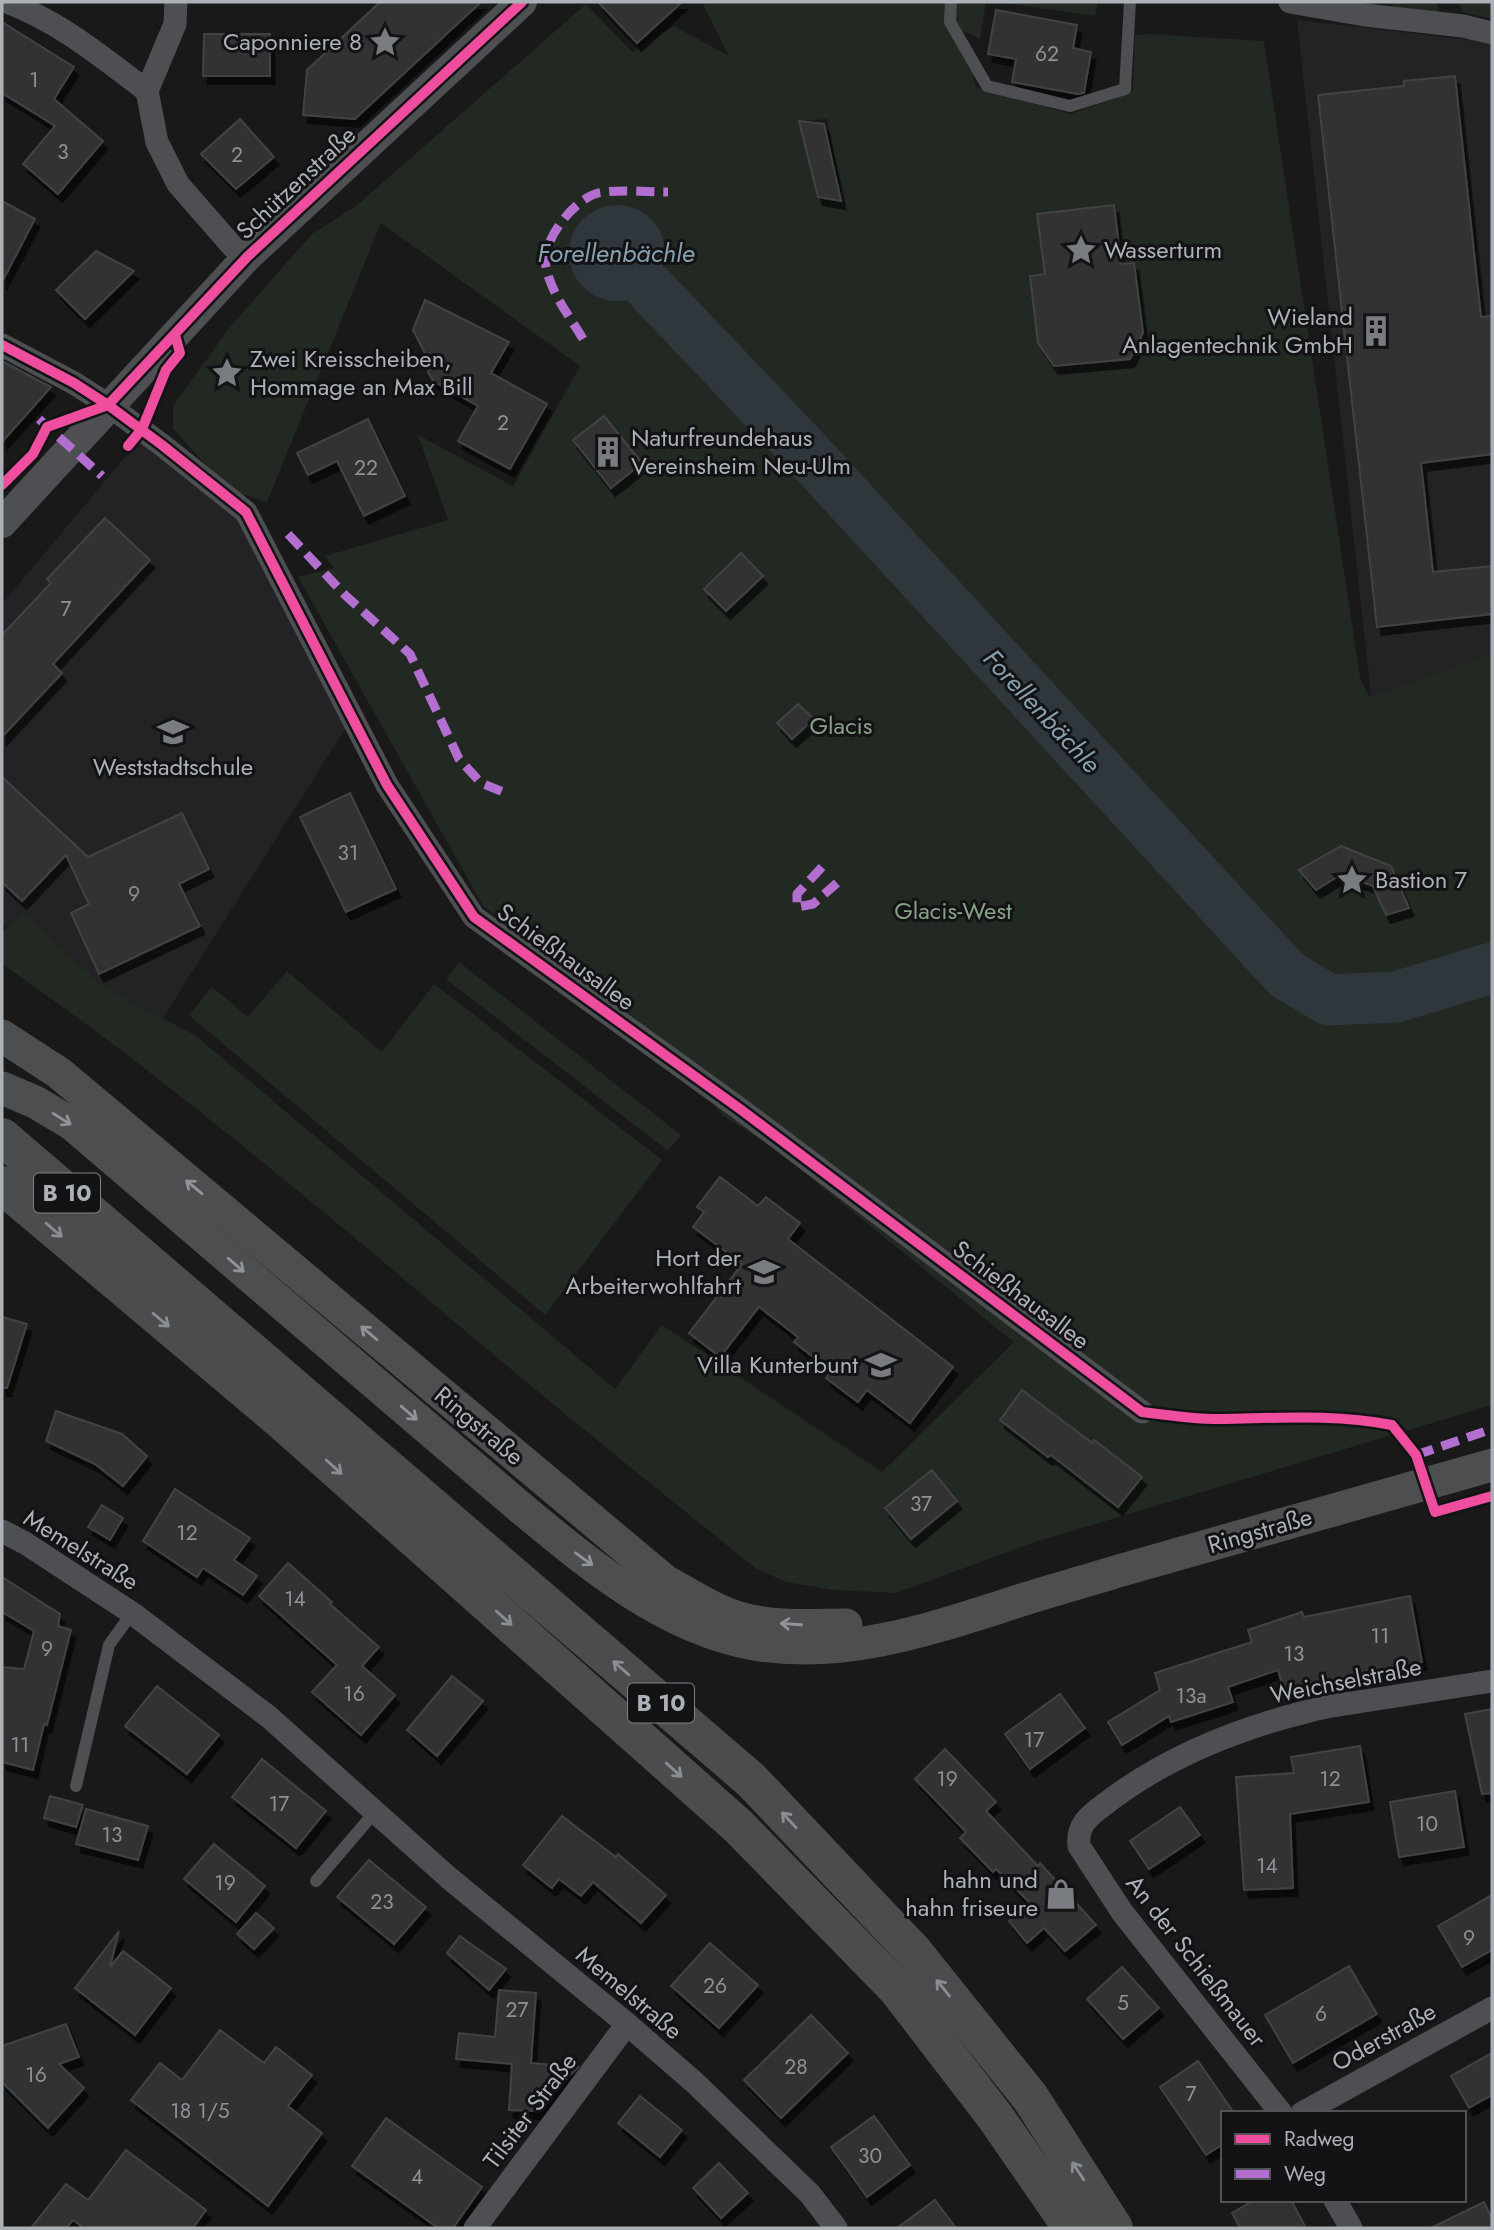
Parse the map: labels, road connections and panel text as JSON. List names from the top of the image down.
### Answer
{
  "streets": {
    "highway": ["B 10"],
    "main road": ["Ringstraße"],
    "street": [
      "Schützenstraße",
      "Schießhausallee",
      "Memelstraße",
      "Weichselstraße",
      "An der Schießmauer",
      "Oderstraße",
      "Tilsiter Straße"
    ]
  },
  "crossings": [
    ["Schützenstraße", "Schießhausallee"],
    ["Memelstraße", "Tilsiter Straße"],
    ["Weichselstraße", "An der Schießmauer"]
  ],
  "water": ["Forellenbächle"],
  "parks": ["Glacis", "Glacis-West"],
  "places": {
    "place": [
      "Caponniere 8",
      "Wasserturm",
      "Zwei Kreisscheiben, Hommage an Max Bill",
      "Bastion 7"
    ],
    "building": ["Wieland Anlagentechnik GmbH", "Naturfreundehaus Vereinsheim Neu-Ulm"],
    "school or university": ["Weststadtschule", "Hort der Arbeiterwohlfahrt", "Villa Kunterbunt"],
    "shop": ["hahn und hahn friseure"]
  },
  "house_numbers": [
    "62",
    "1",
    "3",
    "2",
    "2",
    "22",
    "7",
    "31",
    "9",
    "37",
    "12",
    "14",
    "11",
    "9",
    "13",
    "16",
    "13a",
    "17",
    "11",
    "19",
    "12",
    "17",
    "10",
    "13",
    "14",
    "19",
    "23",
    "9",
    "26",
    "5",
    "27",
    "6",
    "28",
    "16",
    "7",
    "18 1/5",
    "30",
    "4"
  ],
  "legend": ["Radweg", "Weg"]
}
